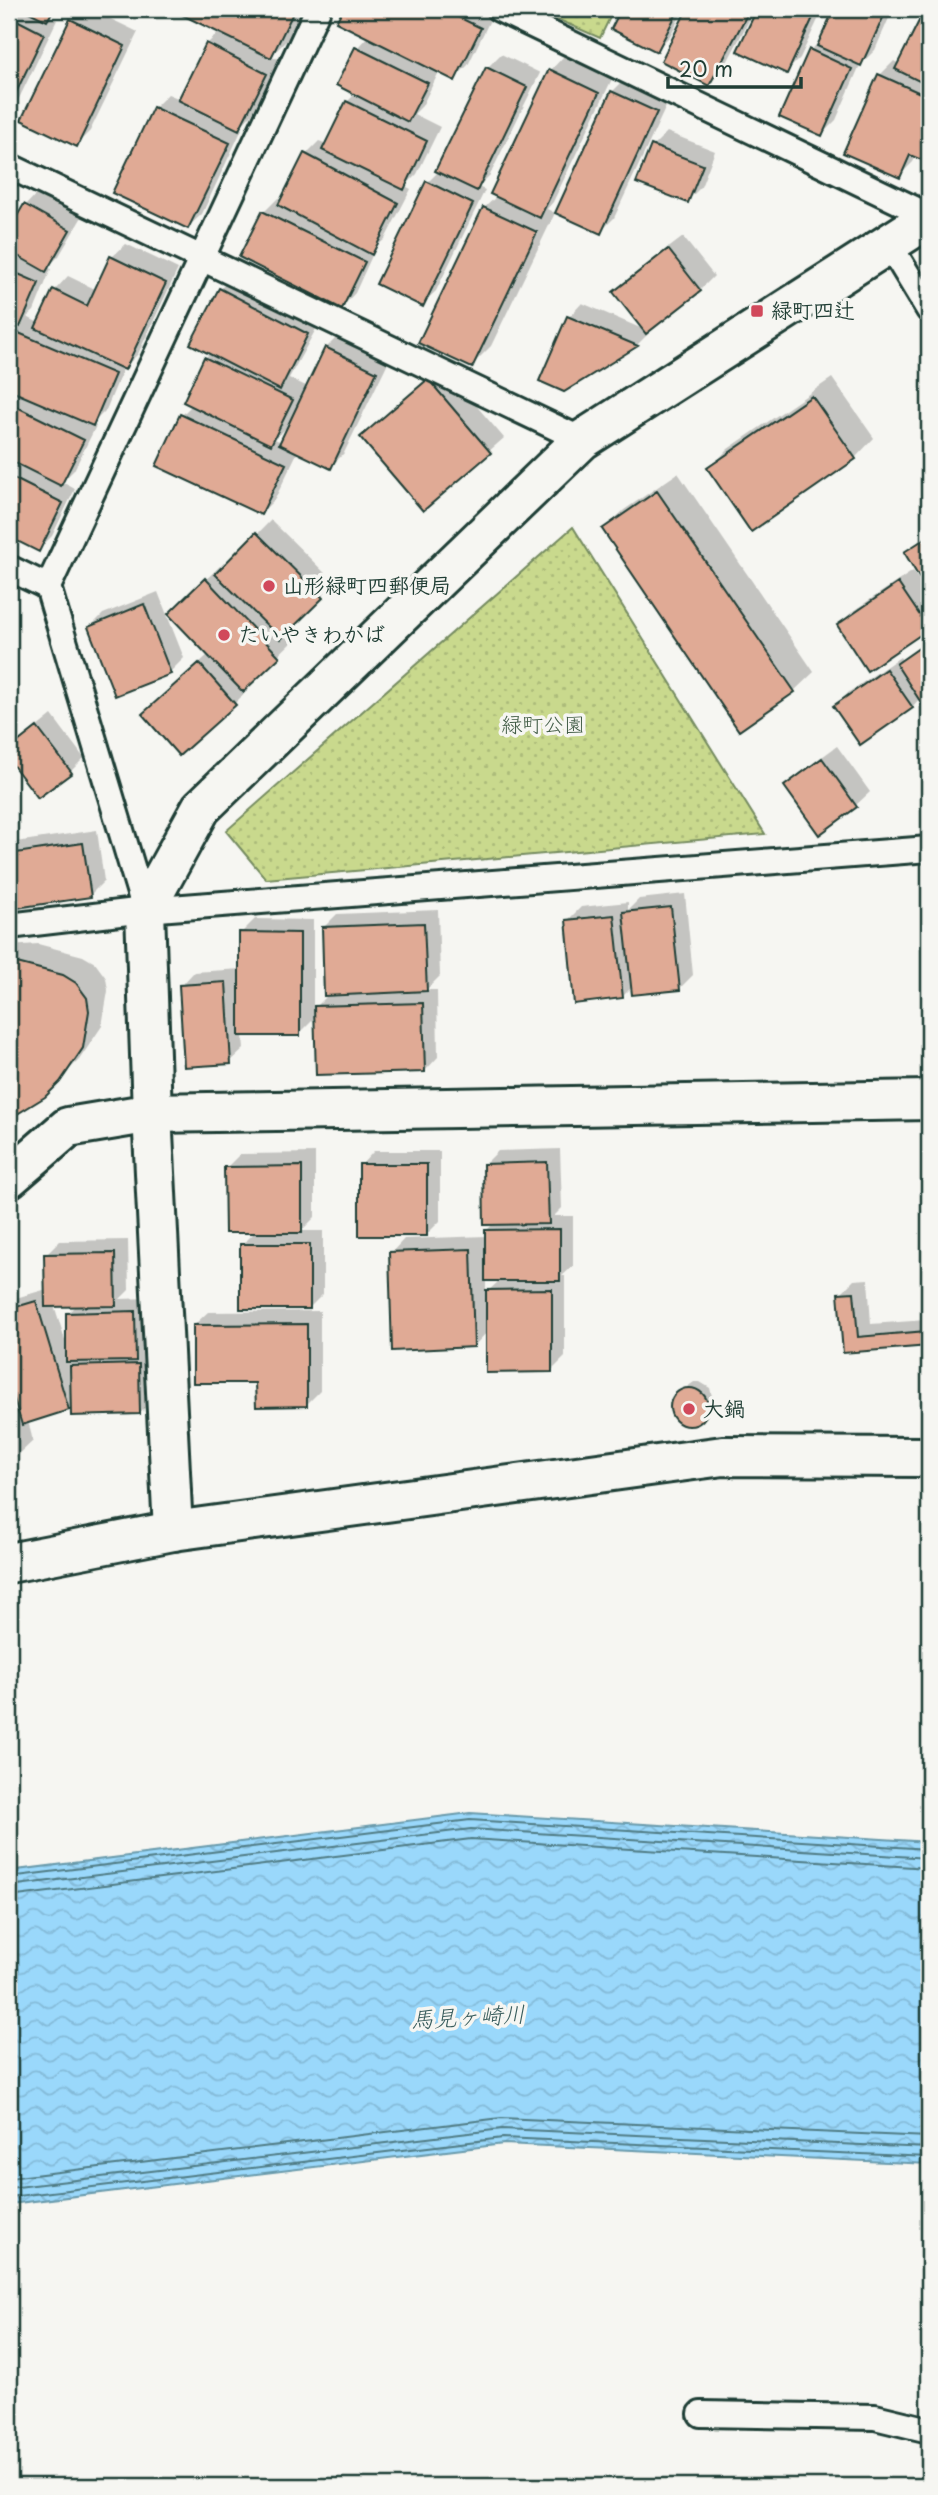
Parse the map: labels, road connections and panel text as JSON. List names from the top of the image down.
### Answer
{
  "water": ["馬見ヶ崎川"],
  "parks": ["緑町公園"],
  "places": {
    "transit": ["緑町四辻"],
    "other": ["山形緑町四郵便局", "たいやきわかば", "大鍋"]
  },
  "scale_bar": "20 m"
}
